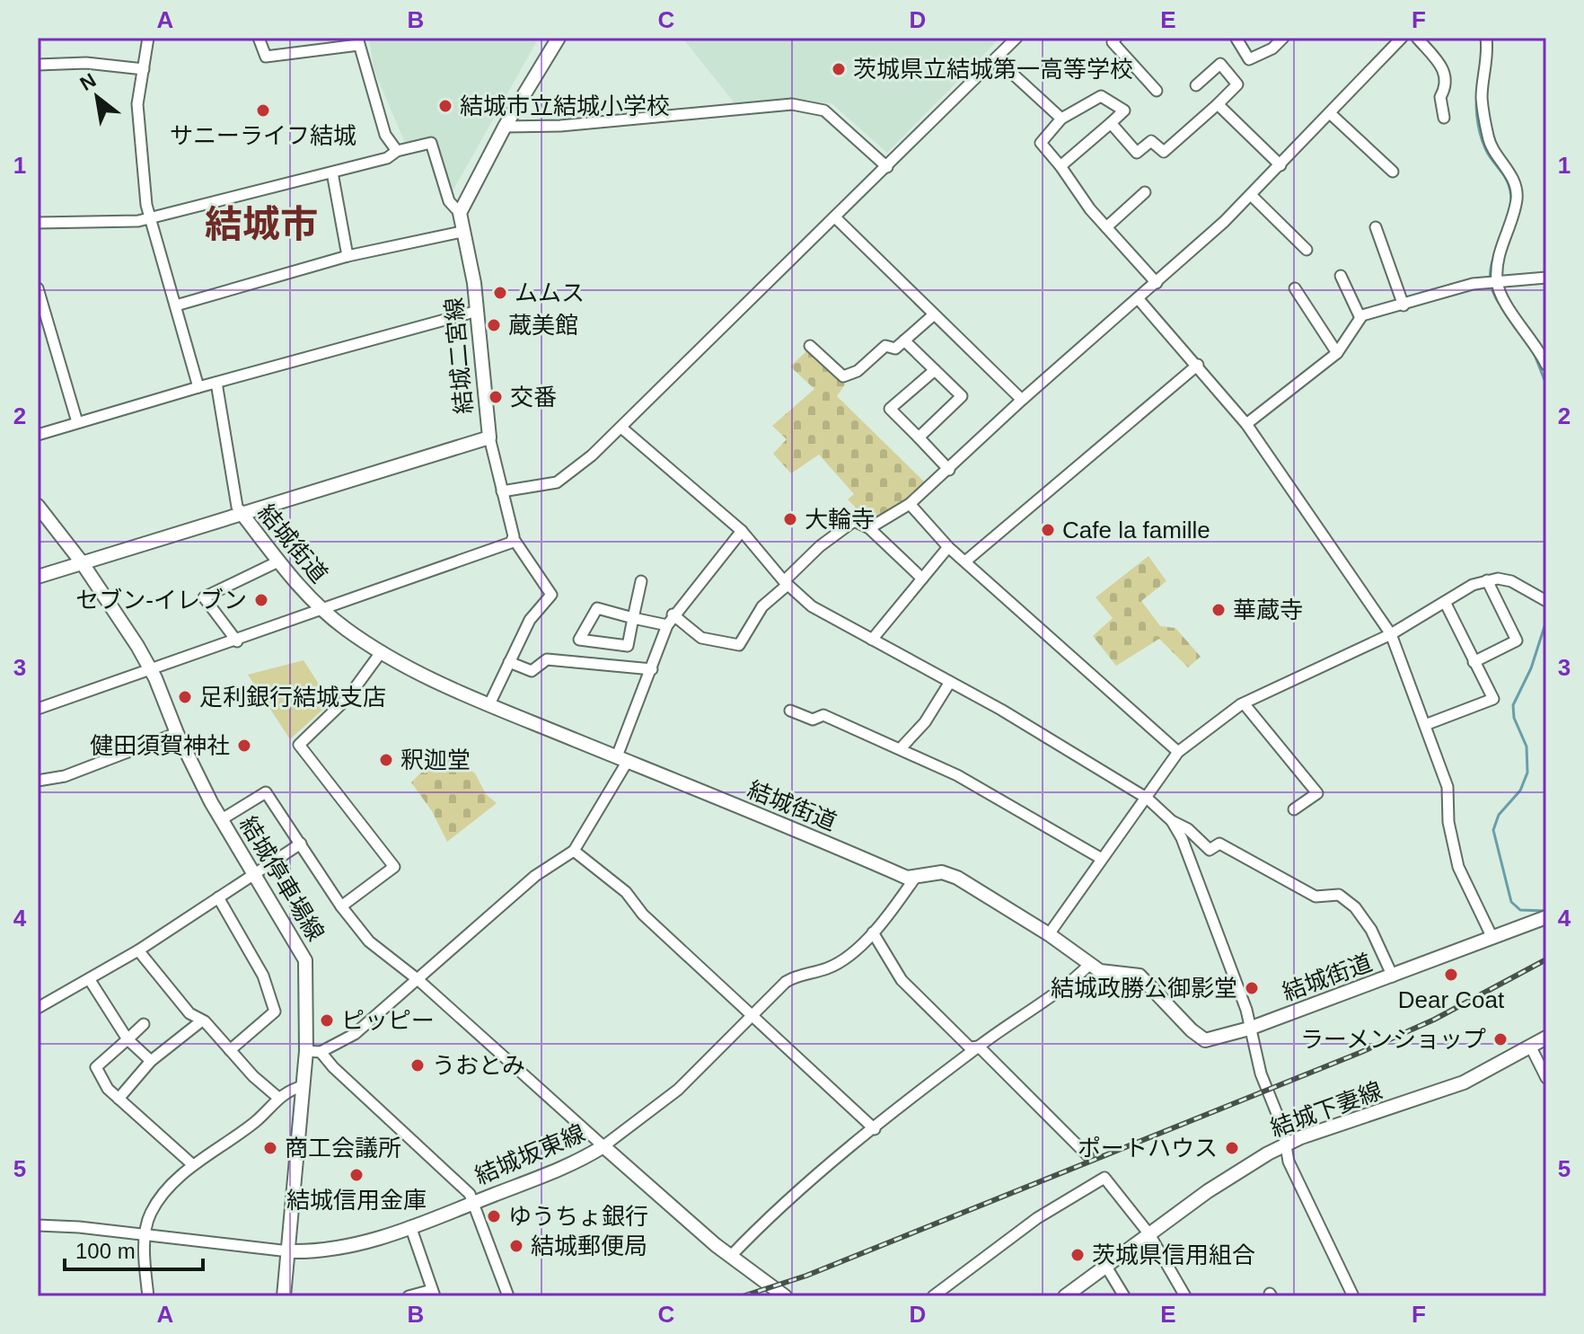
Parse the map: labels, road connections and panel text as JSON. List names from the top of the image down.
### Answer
{
  "streets": {
    "main road": [
      "結城二宮線",
      "結城街道",
      "結城停車場線",
      "結城下妻線",
      "結城坂東線"
    ]
  },
  "crossings": [
    ["結城二宮線", "結城街道"],
    ["結城街道", "結城停車場線"],
    ["結城停車場線", "結城坂東線"]
  ],
  "districts": ["結城市"],
  "places": [
    "茨城県立結城第一高等学校",
    "結城市立結城小学校",
    "サニーライフ結城",
    "ムムス",
    "蔵美館",
    "交番",
    "大輪寺",
    "Cafe la famille",
    "セブン-イレブン",
    "華蔵寺",
    "足利銀行結城支店",
    "健田須賀神社",
    "釈迦堂",
    "Dear Coat",
    "結城政勝公御影堂",
    "ピッピー",
    "ラーメンショップ",
    "うおとみ",
    "商工会議所",
    "ポートハウス",
    "結城信用金庫",
    "ゆうちょ銀行",
    "結城郵便局",
    "茨城県信用組合"
  ],
  "scale_bar": "100 m",
  "north": "top left",
  "grid": {
    "columns": [
      "A",
      "B",
      "C",
      "D",
      "E",
      "F"
    ],
    "rows": [
      "1",
      "2",
      "3",
      "4",
      "5"
    ]
  }
}
